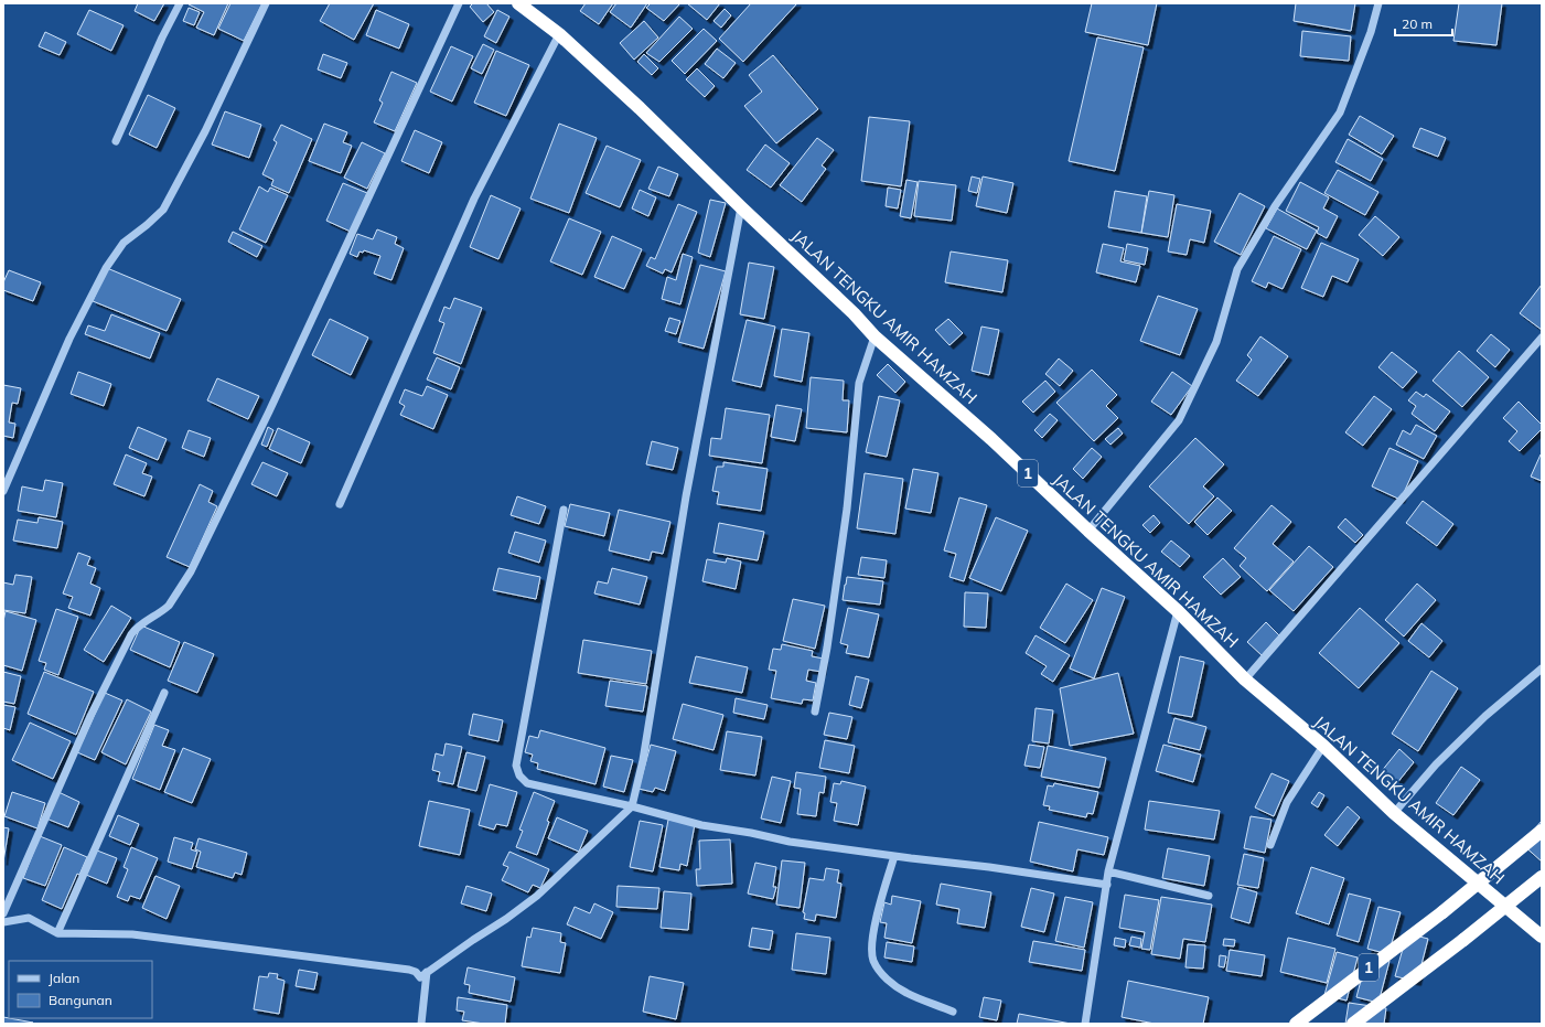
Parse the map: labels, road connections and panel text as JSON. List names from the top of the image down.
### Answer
{
  "streets": {
    "highway": ["JALAN TENGKU AMIR HAMZAH", "1"]
  },
  "legend": ["Jalan", "Bangunan"],
  "scale_bar": "20 m"
}
